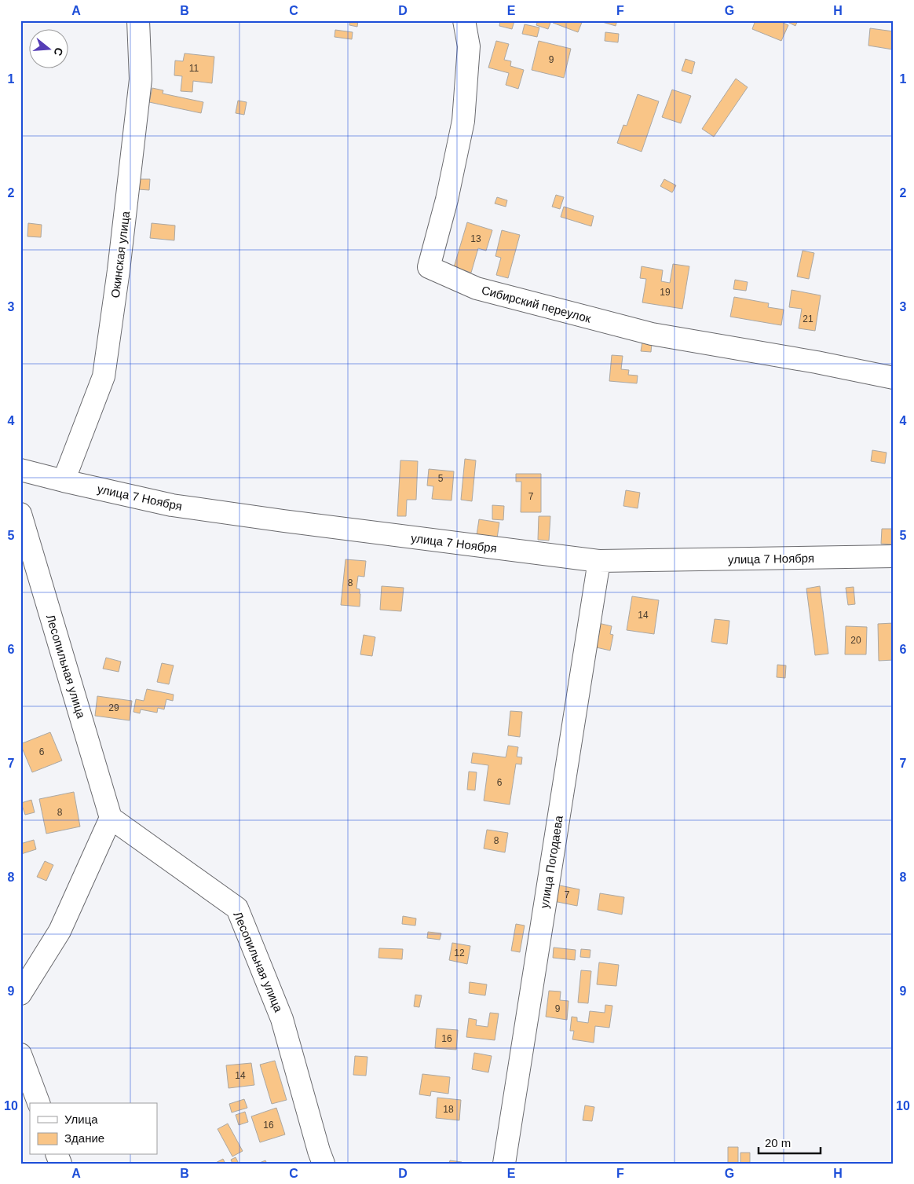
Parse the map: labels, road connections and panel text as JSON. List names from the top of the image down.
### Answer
{
  "streets": {
    "street": [
      "Окинская улица",
      "Сибирский переулок",
      "улица 7 Ноября",
      "Лесопильная улица",
      "улица Погодаева"
    ]
  },
  "crossings": [
    ["Окинская улица", "улица 7 Ноября"],
    ["улица 7 Ноября", "улица Погодаева"]
  ],
  "house_numbers": [
    "9",
    "11",
    "13",
    "19",
    "21",
    "5",
    "7",
    "8",
    "14",
    "20",
    "29",
    "6",
    "6",
    "8",
    "8",
    "7",
    "12",
    "9",
    "16",
    "14",
    "18",
    "16"
  ],
  "legend": ["Улица", "Здание"],
  "scale_bar": "20 m",
  "north": "right",
  "grid": {
    "columns": [
      "A",
      "B",
      "C",
      "D",
      "E",
      "F",
      "G",
      "H"
    ],
    "rows": [
      "1",
      "2",
      "3",
      "4",
      "5",
      "6",
      "7",
      "8",
      "9",
      "10"
    ]
  }
}
